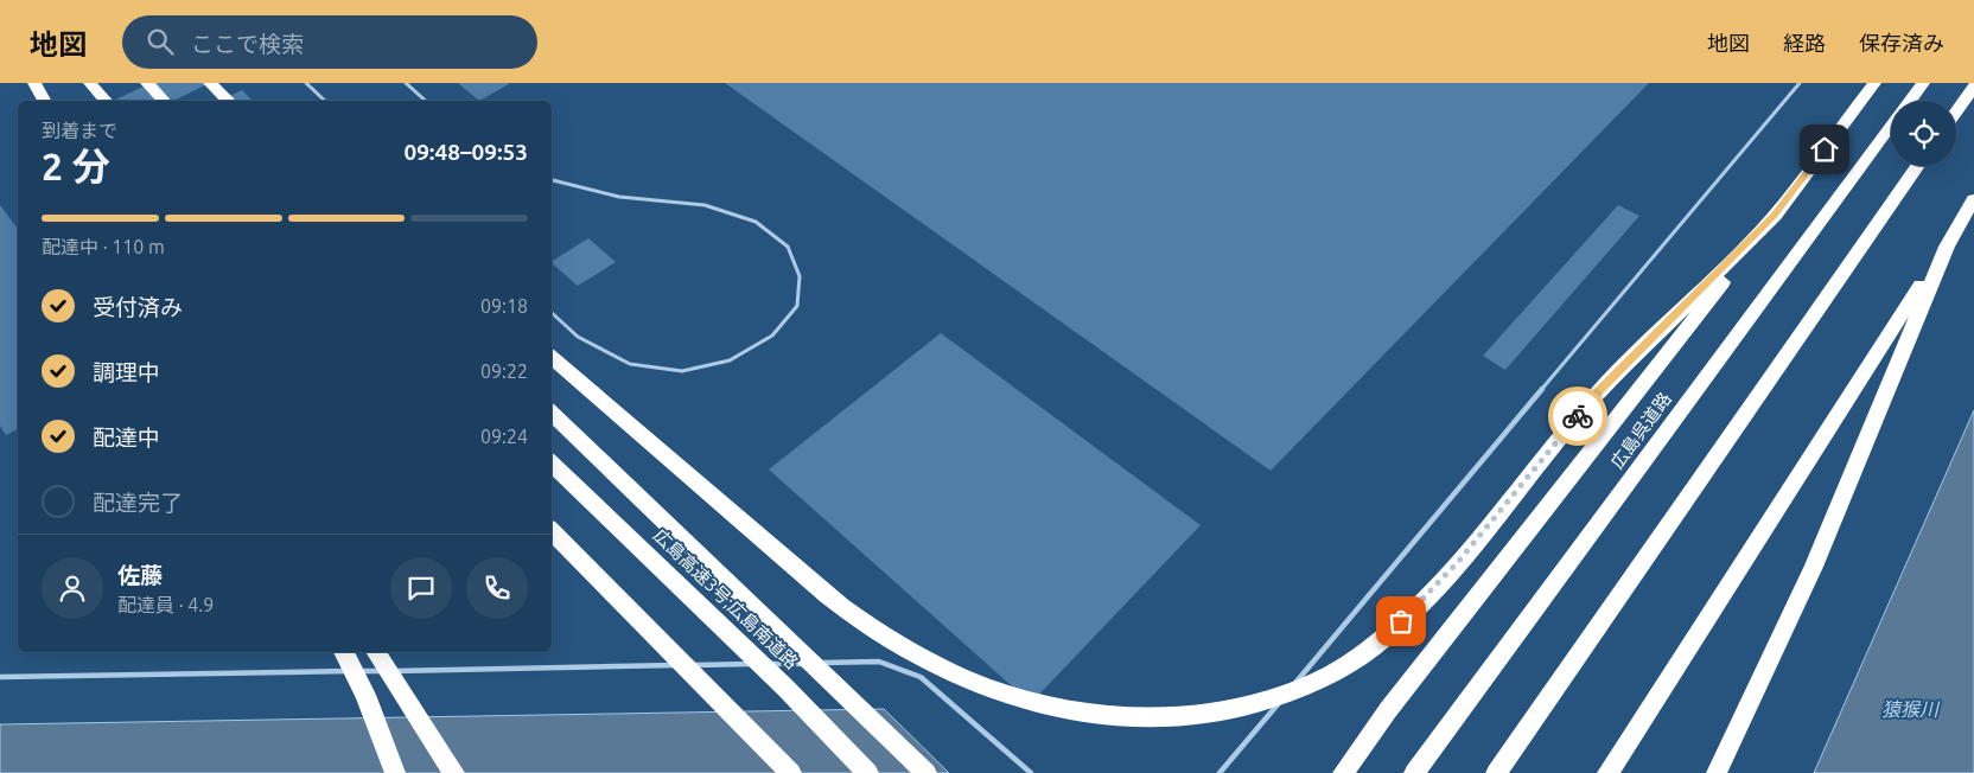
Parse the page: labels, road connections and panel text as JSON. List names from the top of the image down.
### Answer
{
  "streets": {
    "highway": ["広島呉道路", "広島高速3号;広島南道路"]
  },
  "water": ["猿猴川"],
  "page": {
    "header": "地図",
    "search": "ここで検索",
    "nav": ["地図", "経路", "保存済み"],
    "heading": ["2 分", "到着まで", "09:48–09:53"],
    "panel": ["佐藤", "配達員 · 4.9"],
    "bar": "配達中 · 110 m",
    "list": [
      ["受付済み", "09:18"],
      ["調理中", "09:22"],
      ["配達中", "09:24"],
      "配達完了"
    ]
  }
}
